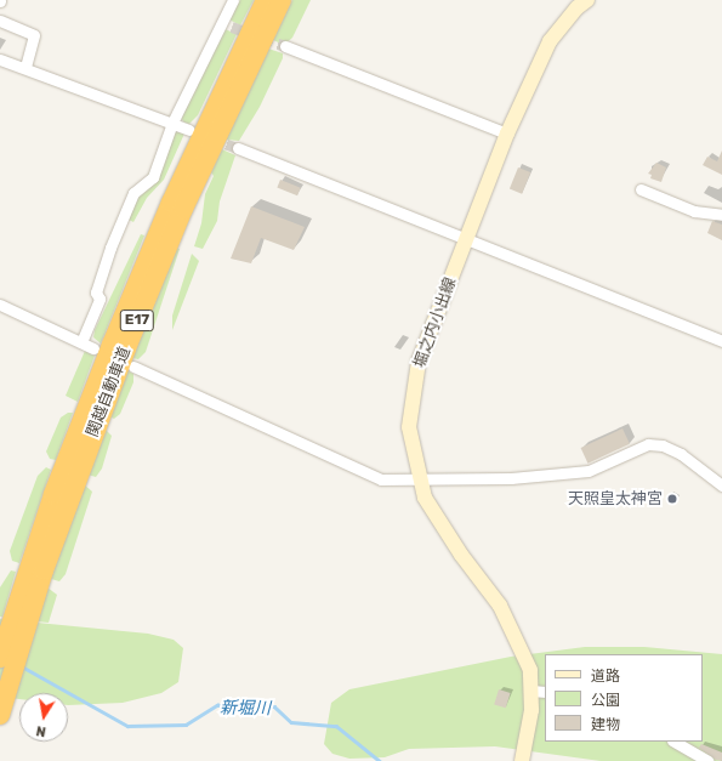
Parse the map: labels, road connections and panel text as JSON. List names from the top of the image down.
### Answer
{
  "streets": {
    "highway": ["E17", "関越自動車道"],
    "main road": ["堀之内小出線"]
  },
  "water": ["新堀川"],
  "places": ["天照皇太神宮"],
  "legend": ["道路", "公園", "建物"],
  "north": "bottom"
}
